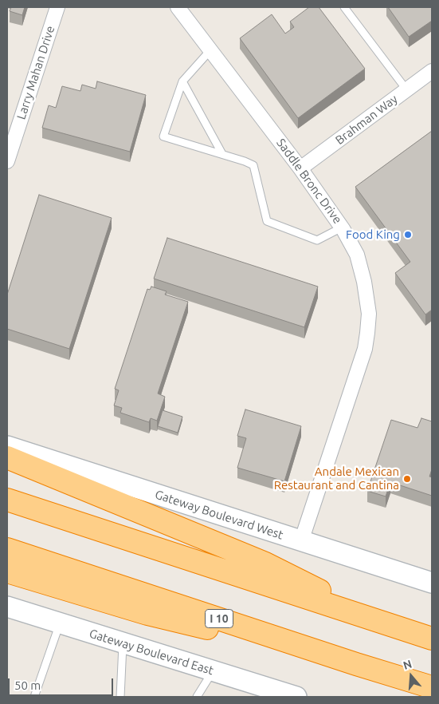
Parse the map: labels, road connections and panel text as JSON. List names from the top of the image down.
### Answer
{
  "streets": {
    "highway": ["I 10"],
    "main road": ["Gateway Boulevard West", "Gateway Boulevard East"],
    "street": ["Larry Mahan Drive", "Brahman Way", "Saddle Bronc Drive"]
  },
  "crossings": [
    ["Brahman Way", "Saddle Bronc Drive"],
    ["Saddle Bronc Drive", "Gateway Boulevard West"]
  ],
  "places": ["Food King", "Andale Mexican Restaurant and Cantina"],
  "scale_bar": "50 m",
  "north": "top"
}
